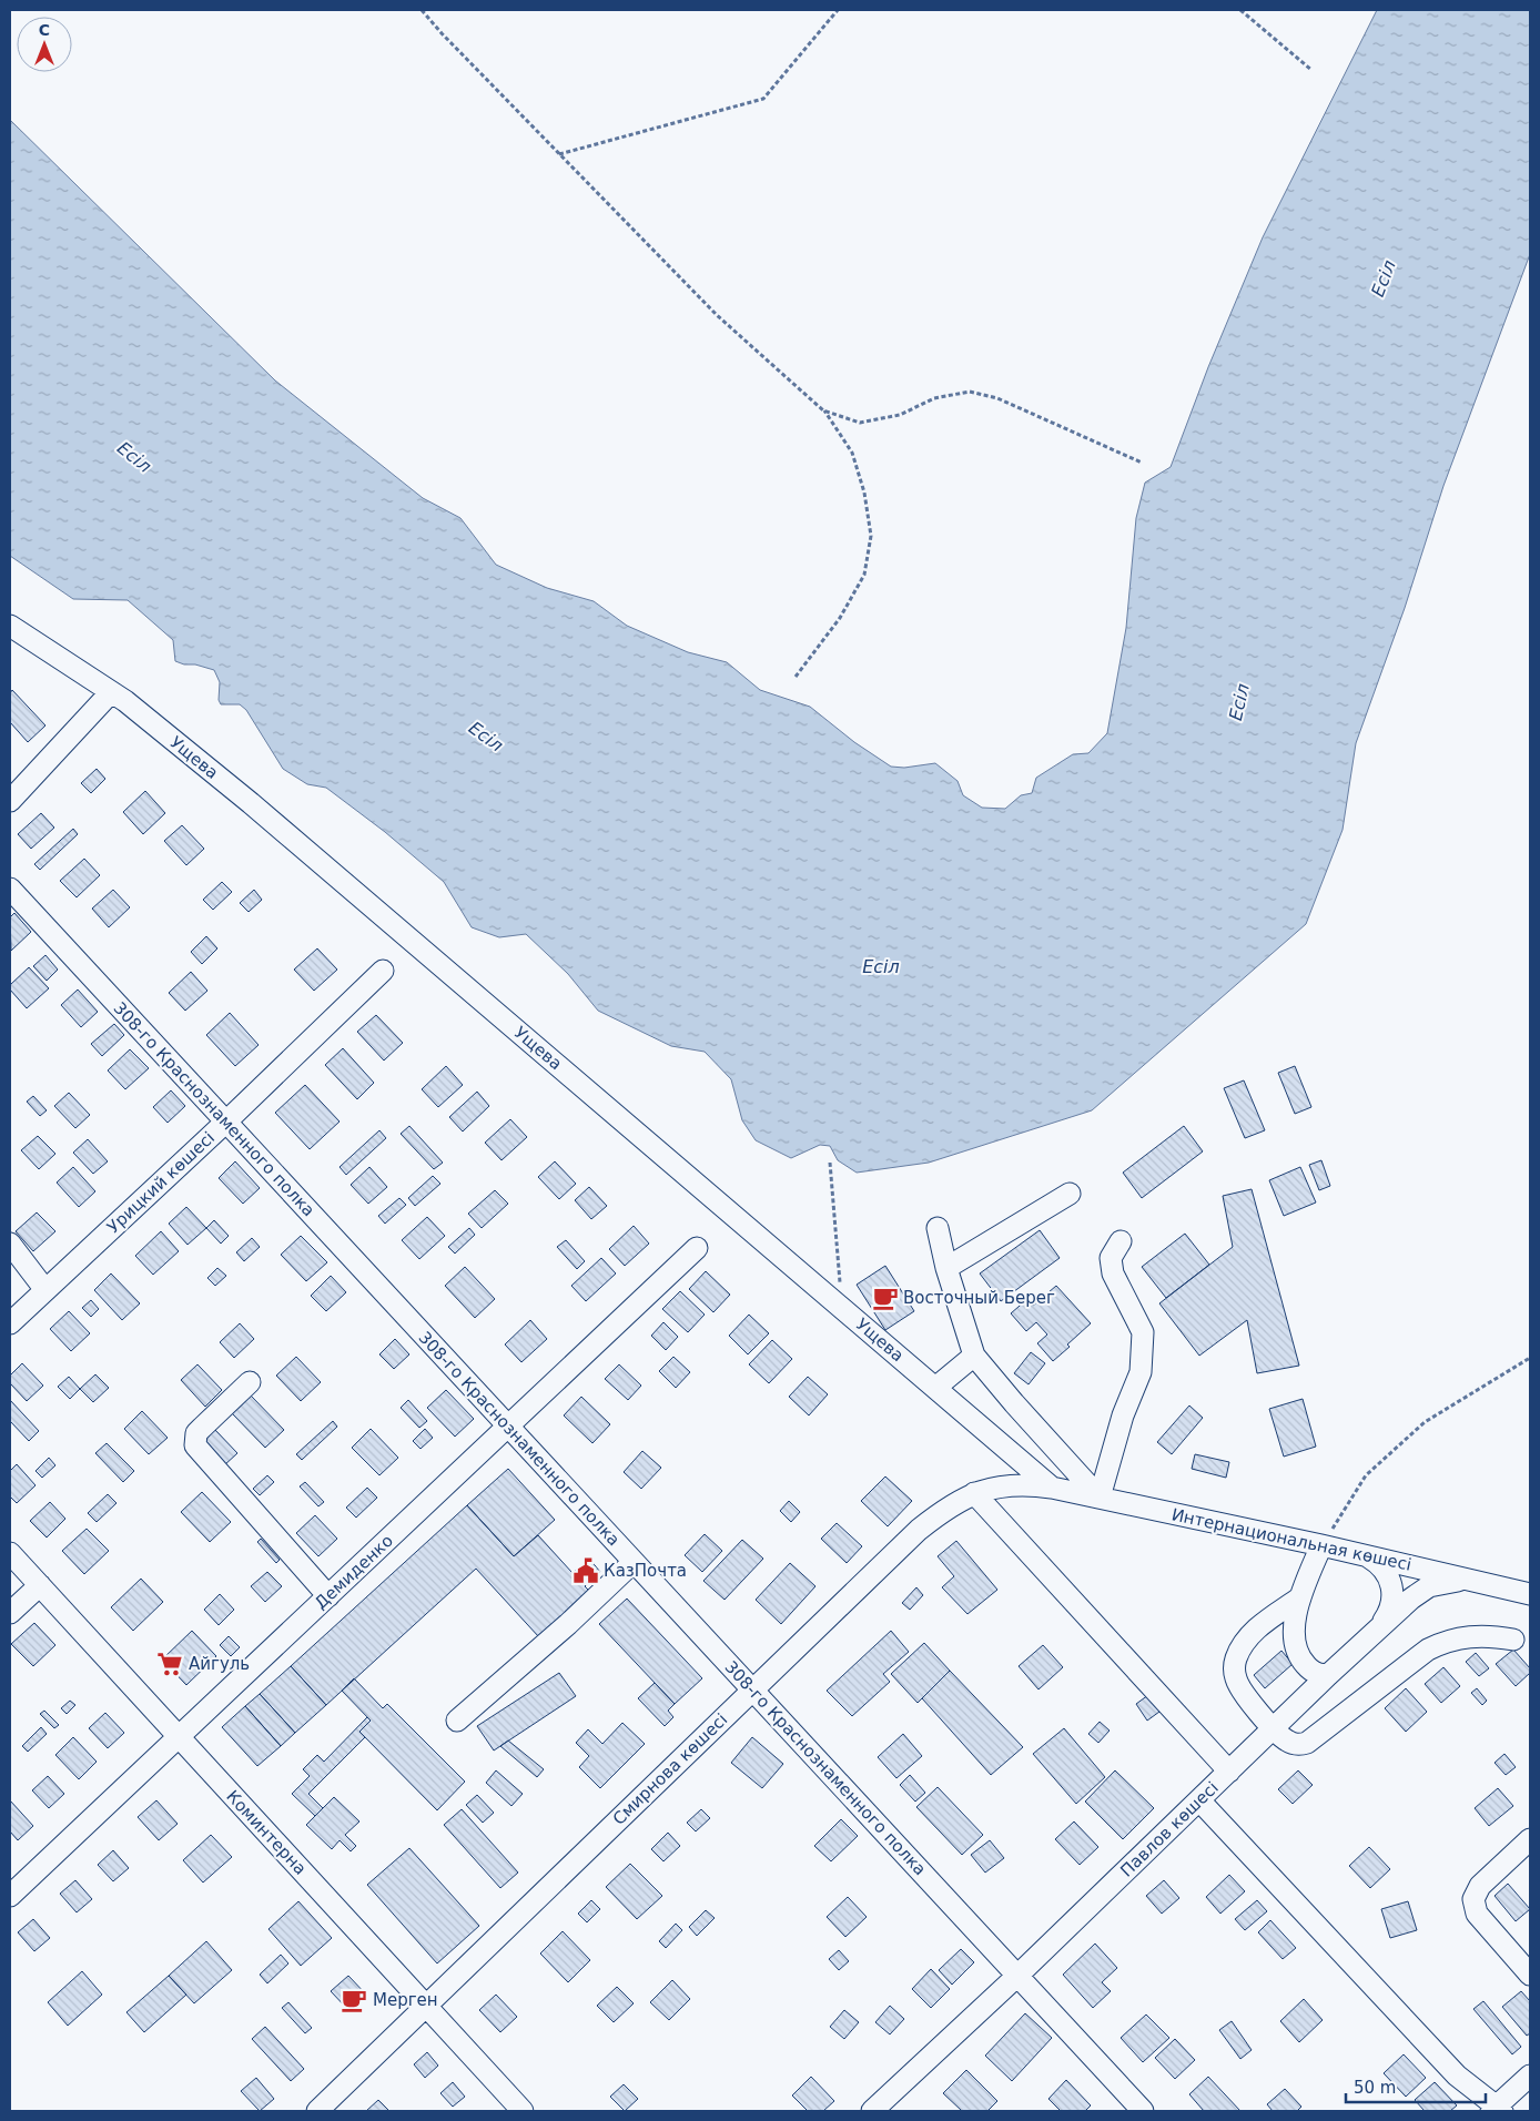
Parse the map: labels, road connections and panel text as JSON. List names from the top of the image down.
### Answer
{
  "streets": {
    "street": [
      "Ущева",
      "308-го Краснознаменного полка",
      "Урицкий көшесі",
      "Интернациональная көшесі",
      "Демиденко",
      "Смирнова көшесі",
      "Павлов көшесі",
      "Коминтерна"
    ]
  },
  "crossings": [
    ["Ущева", "Интернациональная көшесі"],
    ["Ущева", "Смирнова көшесі"],
    ["308-го Краснознаменного полка", "Урицкий көшесі"],
    ["308-го Краснознаменного полка", "Демиденко"],
    ["308-го Краснознаменного полка", "Смирнова көшесі"],
    ["308-го Краснознаменного полка", "Павлов көшесі"],
    ["Интернациональная көшесі", "Смирнова көшесі"],
    ["Интернациональная көшесі", "Павлов көшесі"],
    ["Демиденко", "Коминтерна"],
    ["Смирнова көшесі", "Коминтерна"]
  ],
  "water": ["Есіл"],
  "places": {
    "cafe": ["Восточный Берег", "Мерген"],
    "public building": ["КазПочта"],
    "supermarket": ["Айгуль"]
  },
  "scale_bar": "50 m",
  "north": "top"
}
